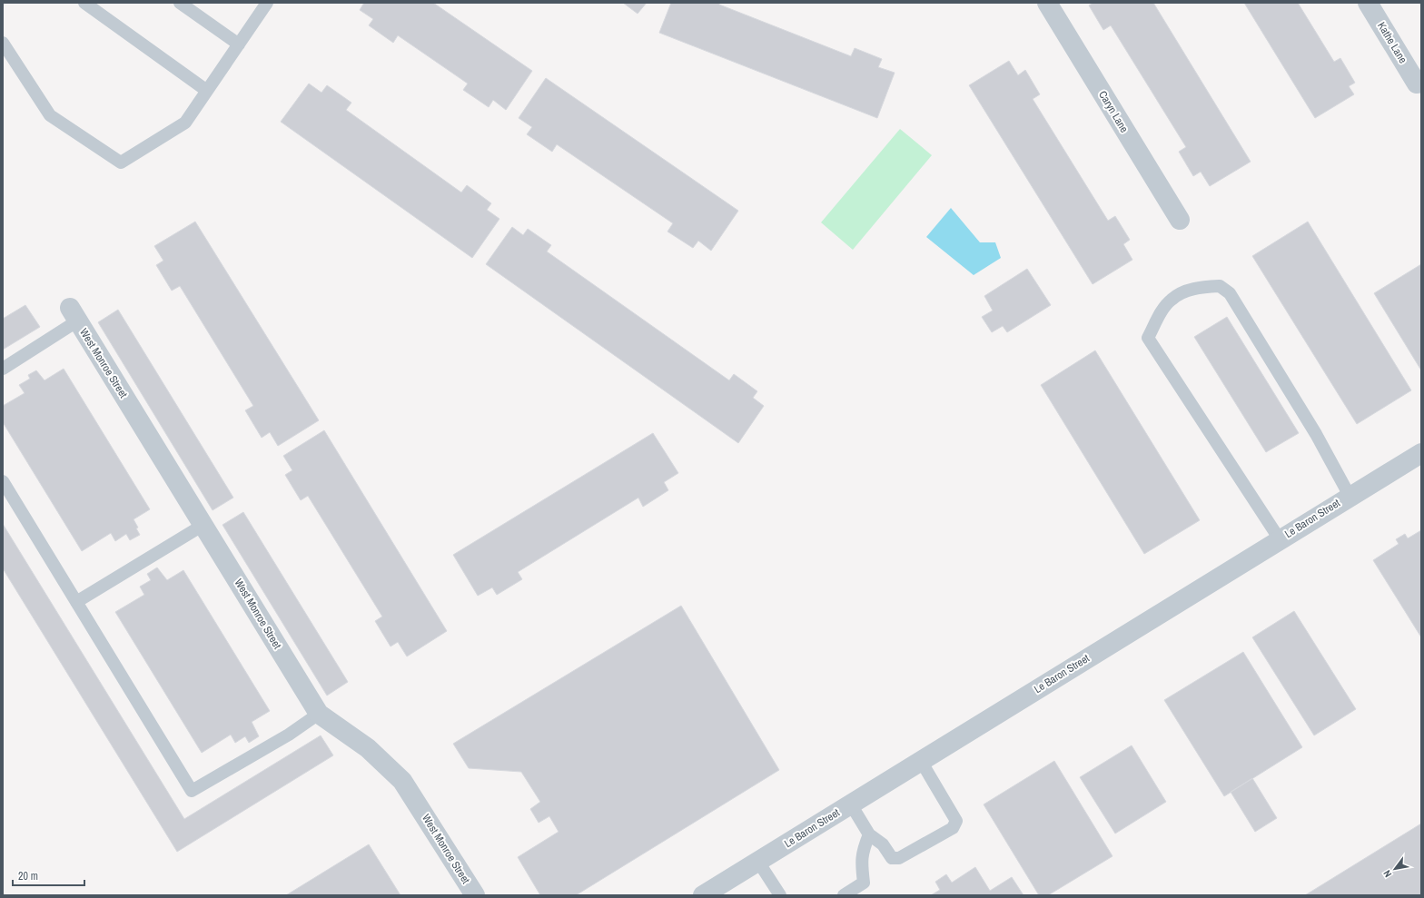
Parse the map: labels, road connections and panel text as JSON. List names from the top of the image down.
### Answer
{
  "streets": {
    "street": [
      "Kathe Lane",
      "Caryn Lane",
      "West Monroe Street",
      "Le Baron Street"
    ]
  },
  "scale_bar": "20 m",
  "north": "bottom left"
}
